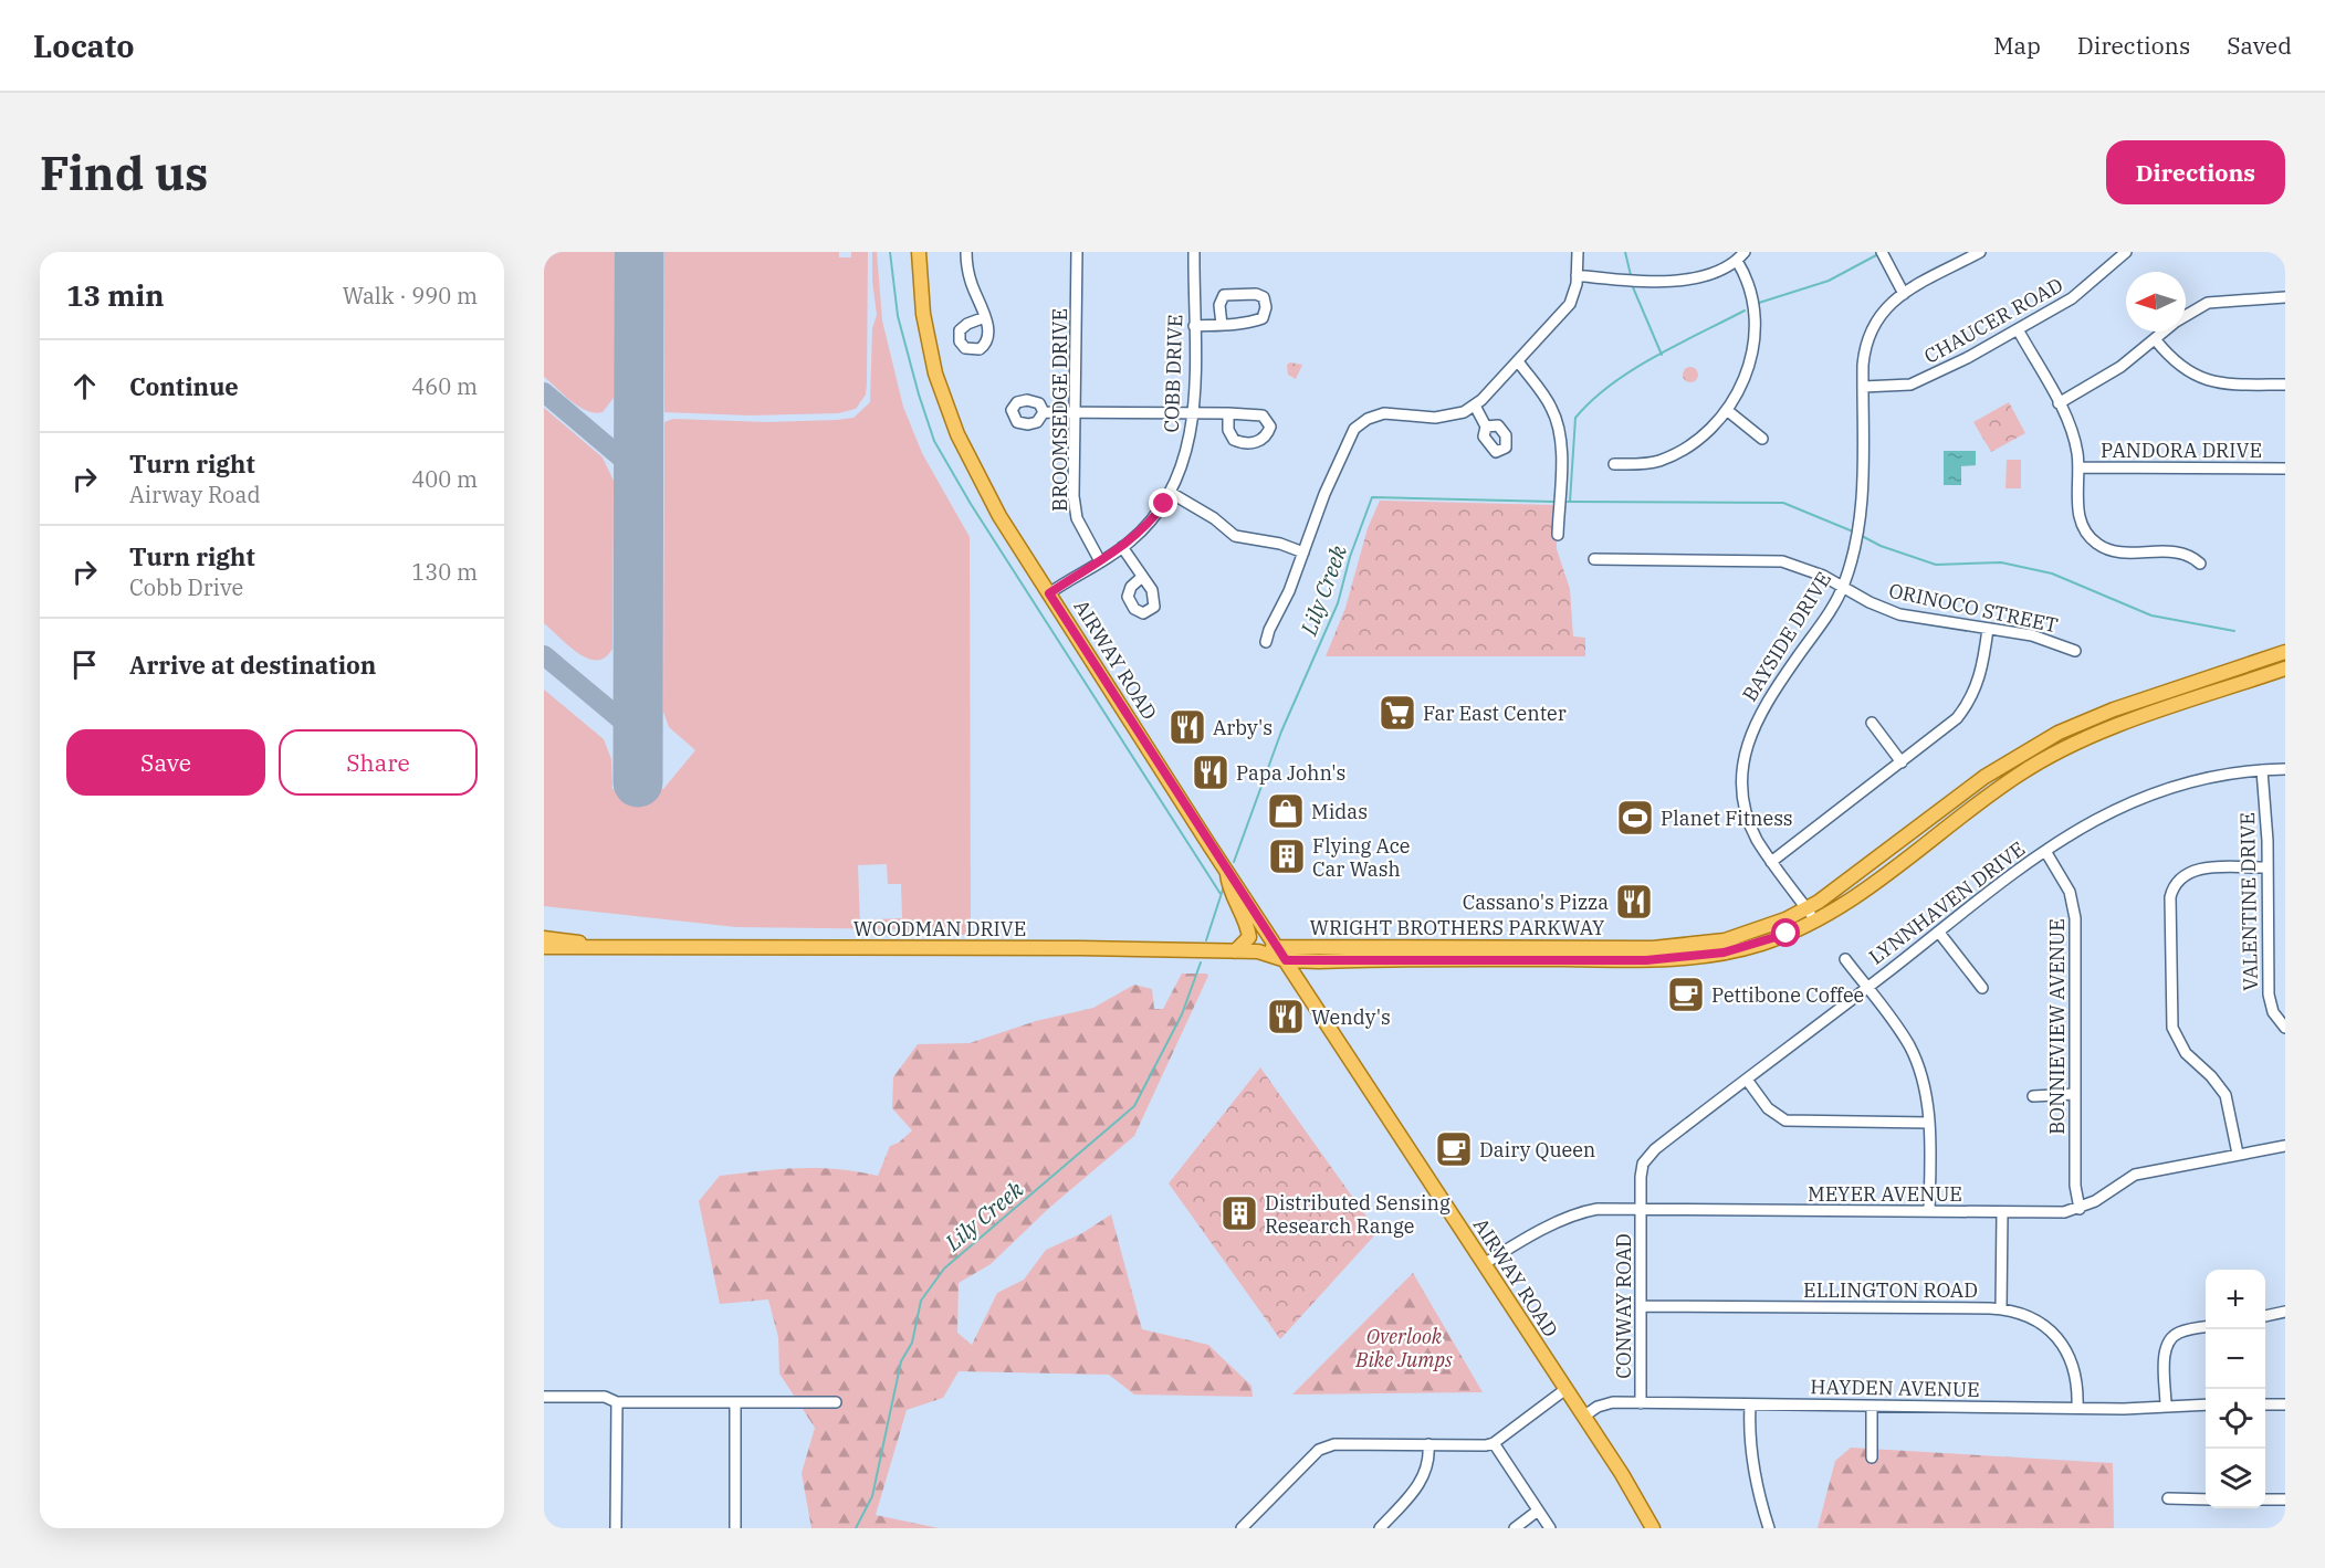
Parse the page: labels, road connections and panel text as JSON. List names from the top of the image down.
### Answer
{
  "streets": {
    "main road": ["AIRWAY ROAD", "WRIGHT BROTHERS PARKWAY", "WOODMAN DRIVE"],
    "street": [
      "CHAUCER ROAD",
      "COBB DRIVE",
      "BROOMSEDGE DRIVE",
      "PANDORA DRIVE",
      "ORINOCO STREET",
      "BAYSIDE DRIVE",
      "VALENTINE DRIVE",
      "LYNNHAVEN DRIVE",
      "BONNIEVIEW AVENUE",
      "MEYER AVENUE",
      "ELLINGTON ROAD",
      "CONWAY ROAD",
      "HAYDEN AVENUE"
    ]
  },
  "crossings": [
    ["CHAUCER ROAD", "BAYSIDE DRIVE"],
    ["COBB DRIVE", "BROOMSEDGE DRIVE"],
    ["COBB DRIVE", "AIRWAY ROAD"],
    ["ORINOCO STREET", "BAYSIDE DRIVE"],
    ["BAYSIDE DRIVE", "WRIGHT BROTHERS PARKWAY"],
    ["AIRWAY ROAD", "WRIGHT BROTHERS PARKWAY"],
    ["AIRWAY ROAD", "MEYER AVENUE"],
    ["AIRWAY ROAD", "HAYDEN AVENUE"],
    ["VALENTINE DRIVE", "LYNNHAVEN DRIVE"],
    ["LYNNHAVEN DRIVE", "BONNIEVIEW AVENUE"],
    ["LYNNHAVEN DRIVE", "MEYER AVENUE"],
    ["LYNNHAVEN DRIVE", "CONWAY ROAD"],
    ["WRIGHT BROTHERS PARKWAY", "WOODMAN DRIVE"],
    ["BONNIEVIEW AVENUE", "MEYER AVENUE"],
    ["MEYER AVENUE", "CONWAY ROAD"],
    ["ELLINGTON ROAD", "CONWAY ROAD"],
    ["ELLINGTON ROAD", "HAYDEN AVENUE"],
    ["CONWAY ROAD", "HAYDEN AVENUE"]
  ],
  "water": ["Lily Creek"],
  "parks": ["Overlook Bike Jumps"],
  "places": {
    "supermarket": ["Far East Center"],
    "restaurant": [
      "Arby's",
      "Papa John's",
      "Cassano's Pizza",
      "Wendy's"
    ],
    "shop": ["Midas"],
    "sports": ["Planet Fitness"],
    "building": ["Flying Ace Car Wash", "Distributed Sensing Research Range"],
    "cafe": ["Pettibone Coffee", "Dairy Queen"]
  },
  "north": "left",
  "page": {
    "header": "Locato",
    "nav": ["Map", "Directions", "Saved"],
    "buttons": [
      "Directions",
      ["Save", "Share"]
    ],
    "title": "Find us",
    "heading": ["13 min", "Walk · 990 m"],
    "list": [
      ["Continue", "460 m"],
      ["Turn right", "Airway Road", "400 m"],
      ["Turn right", "Cobb Drive", "130 m"],
      "Arrive at destination"
    ],
    "map_buttons": ["+", "−"]
  }
}
